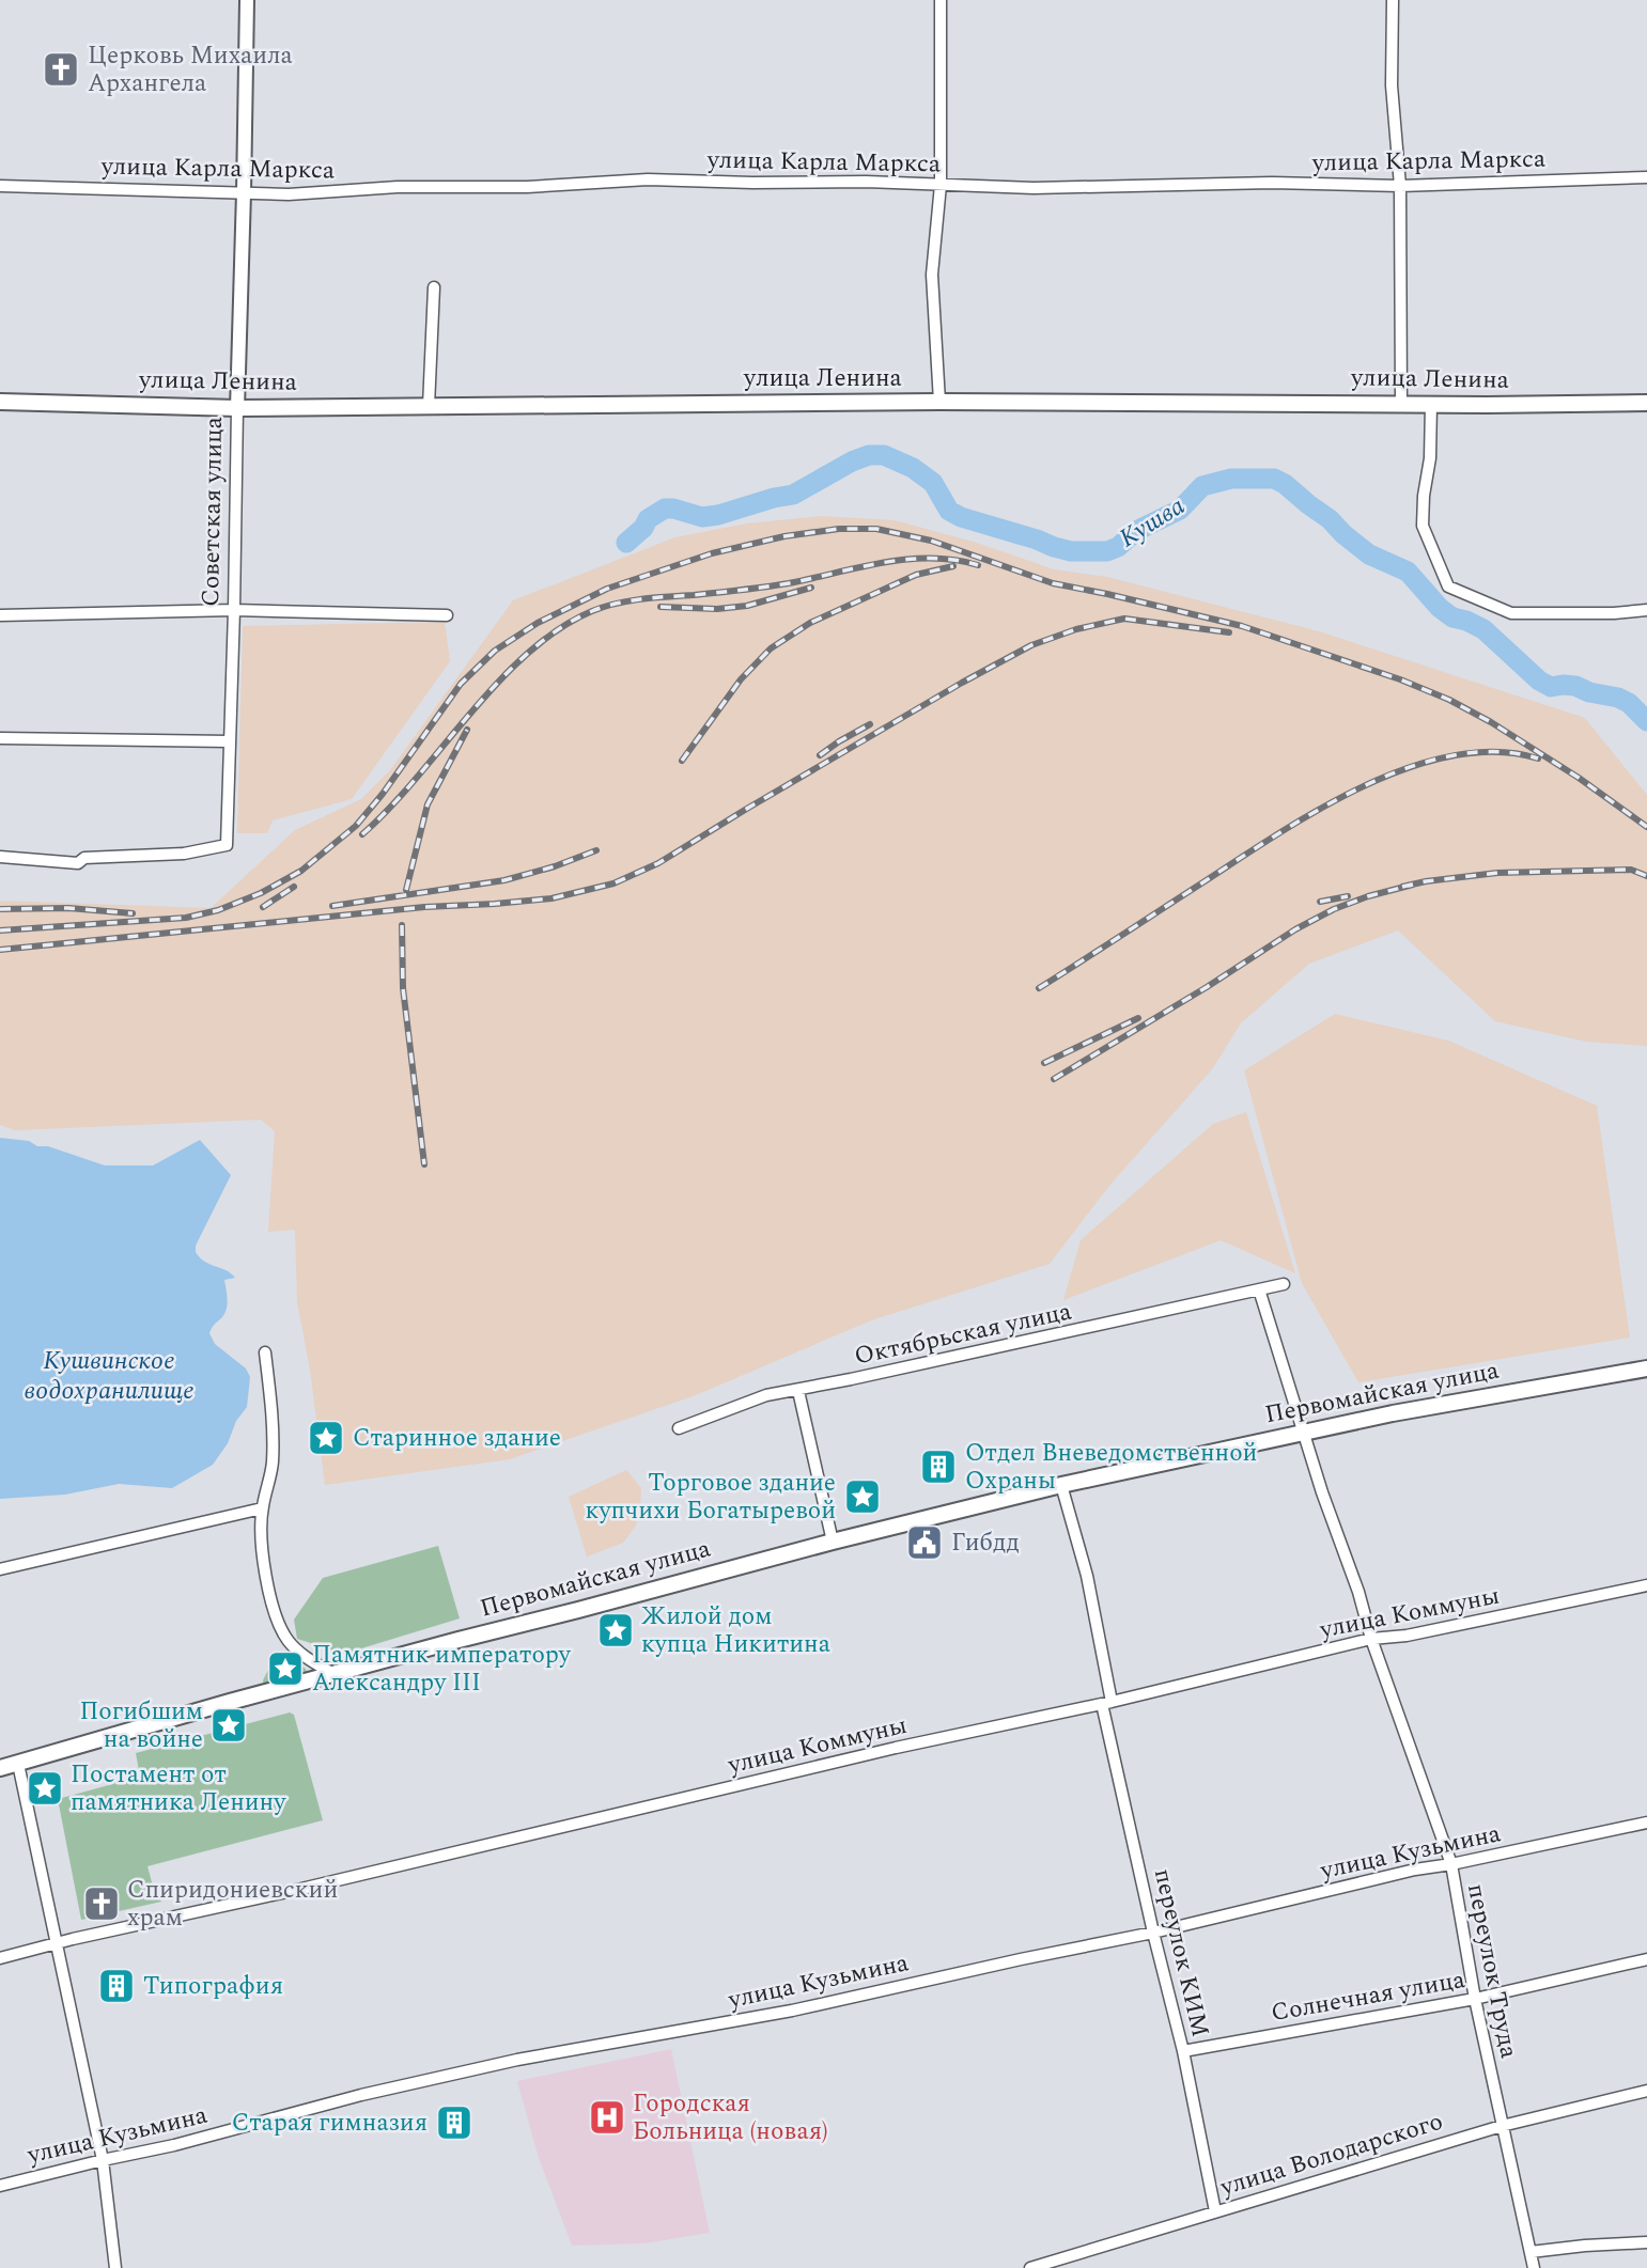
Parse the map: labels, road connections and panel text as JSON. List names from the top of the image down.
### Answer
{
  "streets": {
    "main road": ["улица Ленина", "Первомайская улица"],
    "street": [
      "улица Карла Маркса",
      "Советская улица",
      "Октябрьская улица",
      "улица Коммуны",
      "улица Кузьмина",
      "переулок КИМ",
      "переулок Труда",
      "Солнечная улица",
      "улица Володарского"
    ]
  },
  "crossings": [
    ["улица Карла Маркса", "Советская улица"],
    ["улица Ленина", "Советская улица"],
    ["Октябрьская улица", "переулок Труда"],
    ["Первомайская улица", "переулок КИМ"],
    ["Первомайская улица", "переулок Труда"],
    ["улица Коммуны", "переулок КИМ"],
    ["улица Коммуны", "переулок Труда"],
    ["улица Кузьмина", "переулок КИМ"],
    ["улица Кузьмина", "переулок Труда"],
    ["переулок КИМ", "Солнечная улица"],
    ["переулок КИМ", "улица Володарского"],
    ["переулок Труда", "Солнечная улица"],
    ["переулок Труда", "улица Володарского"]
  ],
  "water": ["Кушва", "Кушвинское водохранилище"],
  "places": {
    "church": ["Церковь Михаила Архангела", "Спиридониевский храм"],
    "place": [
      "Старинное здание",
      "Торговое здание купчихи Богатыревой",
      "Жилой дом купца Никитина",
      "Памятник императору Александру III",
      "Погибшим на войне",
      "Постамент от памятника Ленину"
    ],
    "building": ["Отдел Вневедомственной Охраны", "Типография", "Старая гимназия"],
    "public building": ["Гибдд"],
    "hospital": ["Городская Больница (новая)"]
  }
}
